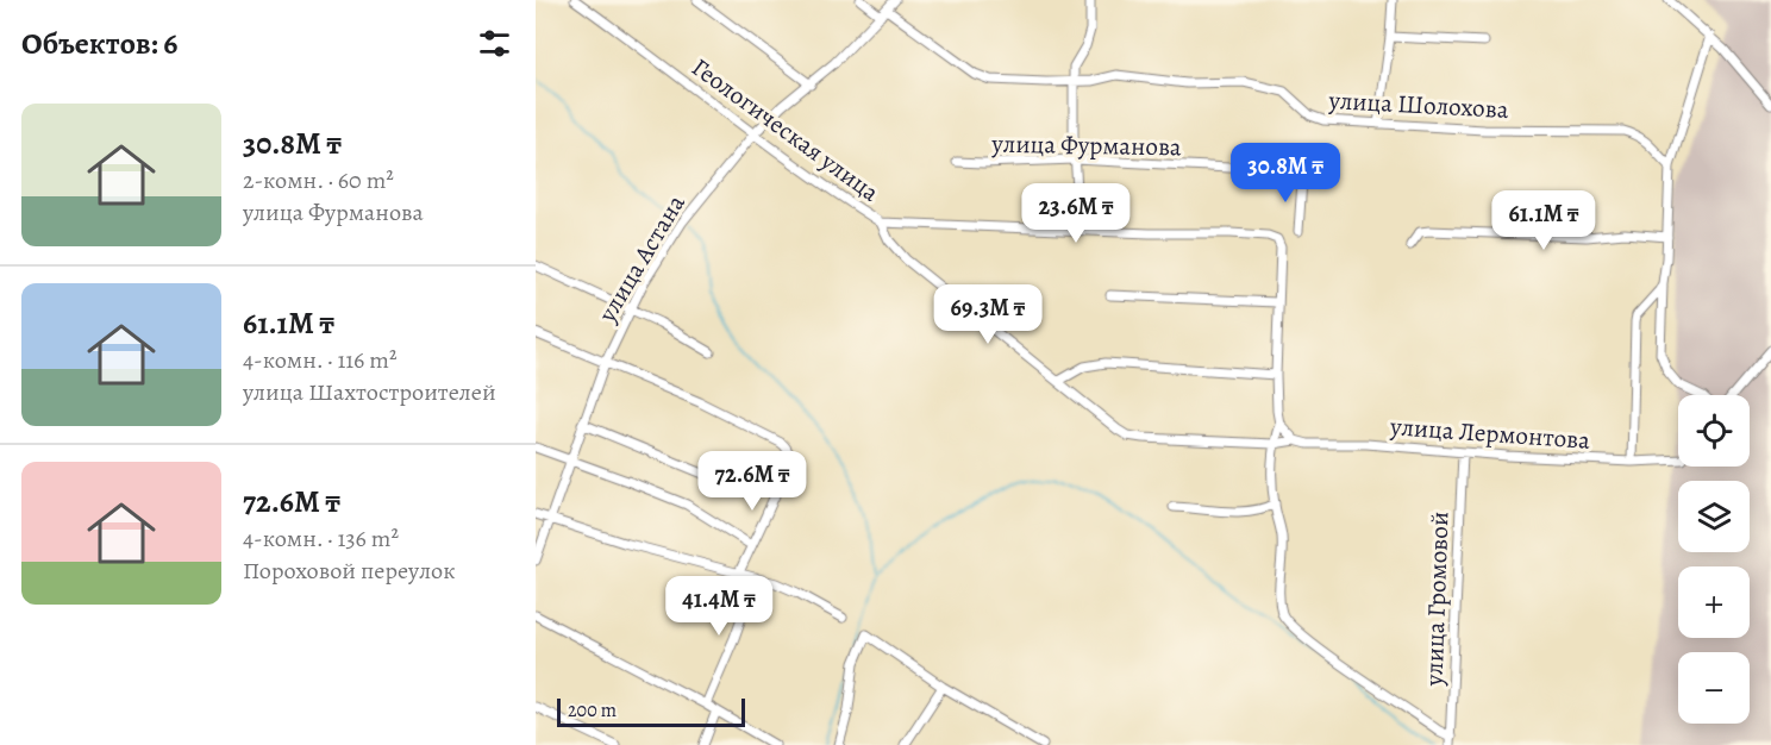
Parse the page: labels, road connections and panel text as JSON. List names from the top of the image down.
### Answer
{
  "streets": {
    "street": [
      "улица Шолохова",
      "Геологическая улица",
      "улица Фурманова",
      "улица Астана",
      "улица Лермонтова",
      "улица Громовой"
    ]
  },
  "crossings": [
    ["улица Шолохова", "улица Астана"],
    ["Геологическая улица", "улица Астана"],
    ["Геологическая улица", "улица Лермонтова"],
    ["улица Лермонтова", "улица Громовой"]
  ],
  "scale_bar": "200 m",
  "page": {
    "heading": "Объектов: 6",
    "list": [
      {
        "name": "30.8M ₸",
        "note": "2-комн. · 60 m² · улица Фурманова"
      },
      {
        "name": "61.1M ₸",
        "note": "4-комн. · 116 m² · улица Шахтостроителей"
      },
      {
        "name": "72.6M ₸",
        "note": "4-комн. · 136 m² · Пороховой переулок"
      }
    ],
    "price": [
      "30.8M ₸",
      "23.6M ₸",
      "61.1M ₸",
      "69.3M ₸",
      "72.6M ₸",
      "41.4M ₸"
    ],
    "map_buttons": ["+", "−"],
    "scale": "200 m"
  }
}
